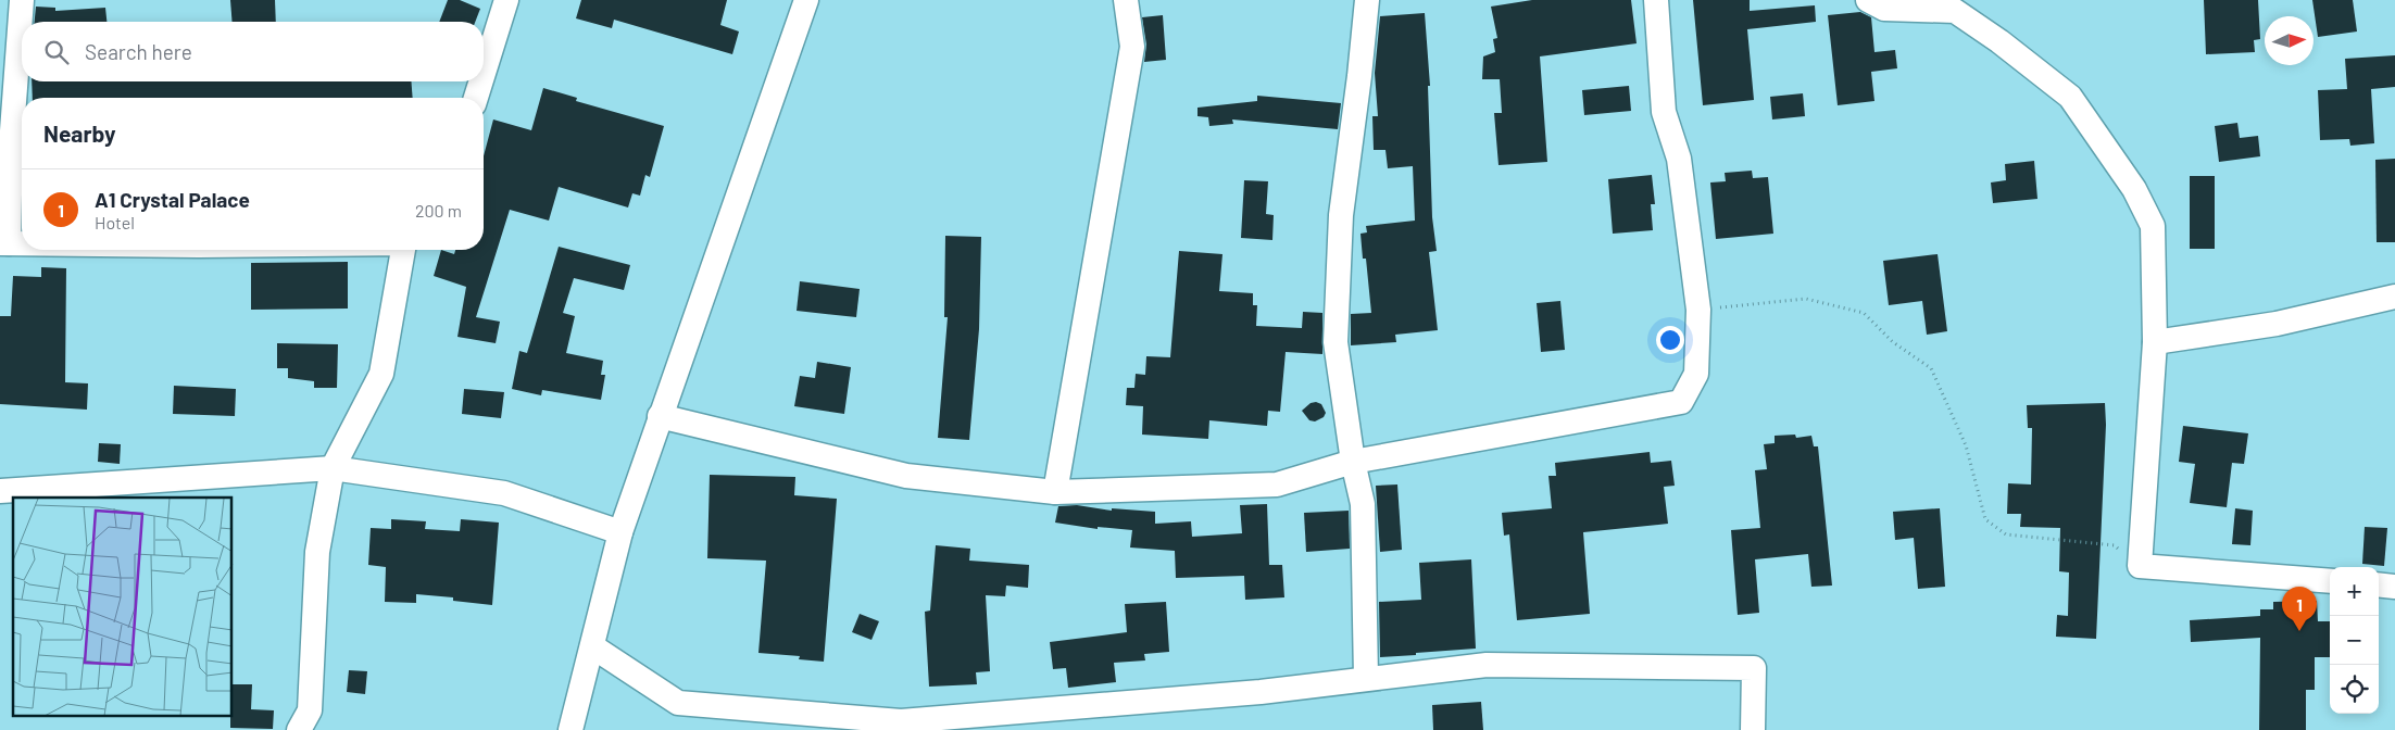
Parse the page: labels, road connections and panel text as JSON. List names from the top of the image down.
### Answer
{
  "north": "right",
  "page": {
    "search": "Search here",
    "heading": "Nearby",
    "list": [
      {
        "mark": "1",
        "name": "A1 Crystal Palace",
        "note": "Hotel",
        "value": "200 m"
      }
    ],
    "map_buttons": ["+", "−"],
    "pins": "1"
  }
}
